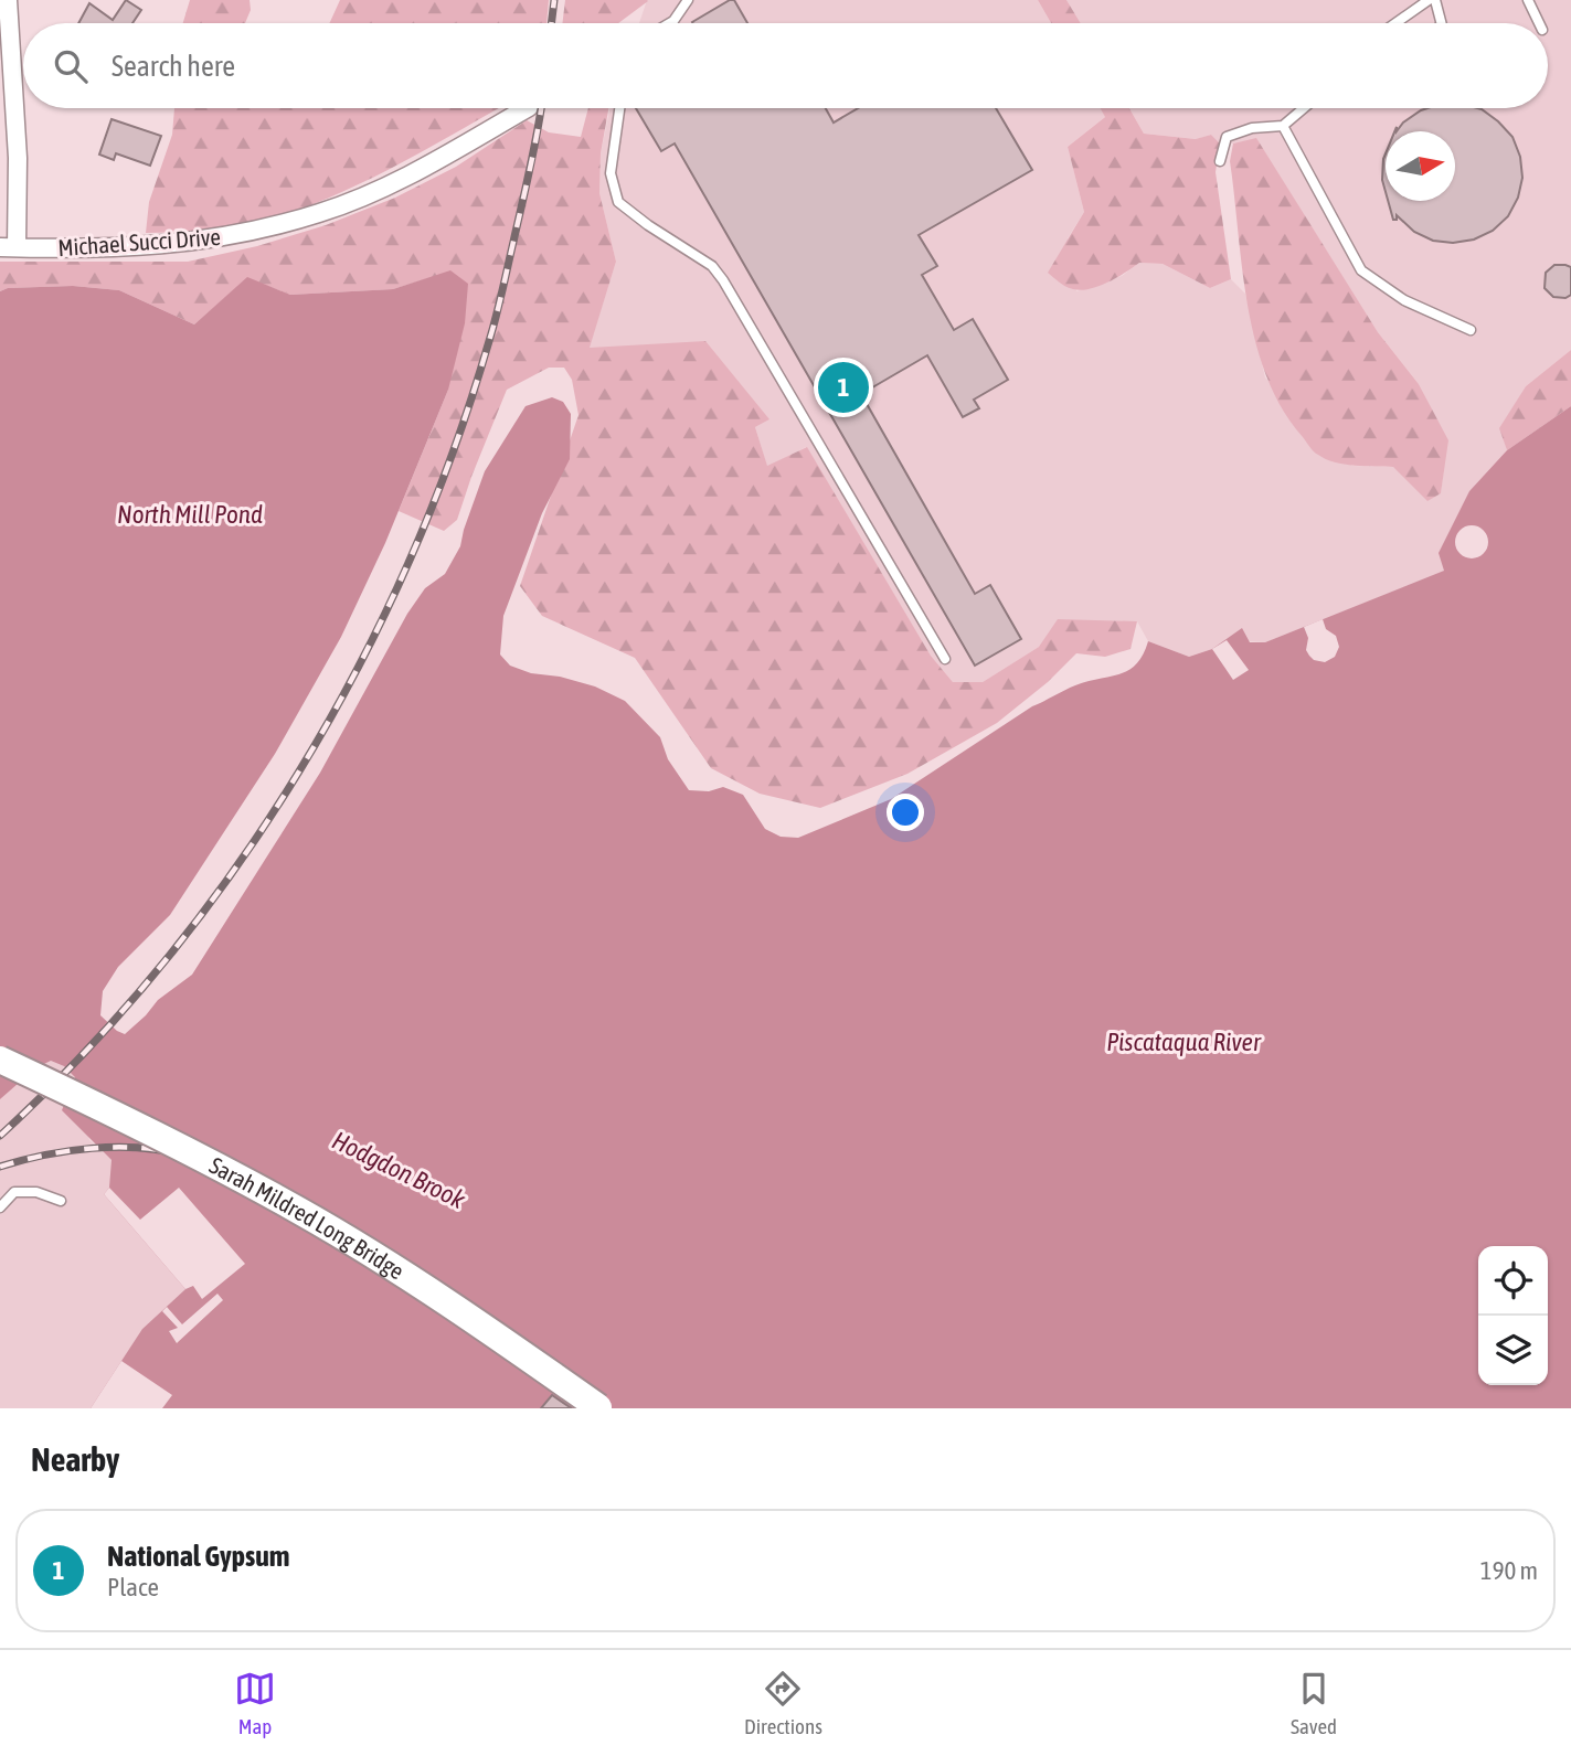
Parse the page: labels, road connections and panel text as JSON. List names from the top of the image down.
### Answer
{
  "streets": {
    "main road": ["Sarah Mildred Long Bridge"],
    "street": ["Michael Succi Drive"]
  },
  "water": ["North Mill Pond", "Piscataqua River", "Hodgdon Brook"],
  "north": "right",
  "page": {
    "search": "Search here",
    "pins": "1",
    "heading": "Nearby",
    "list": [
      {
        "mark": "1",
        "name": "National Gypsum",
        "note": "Place",
        "value": "190 m"
      }
    ],
    "nav": ["Map", "Directions", "Saved"]
  }
}
